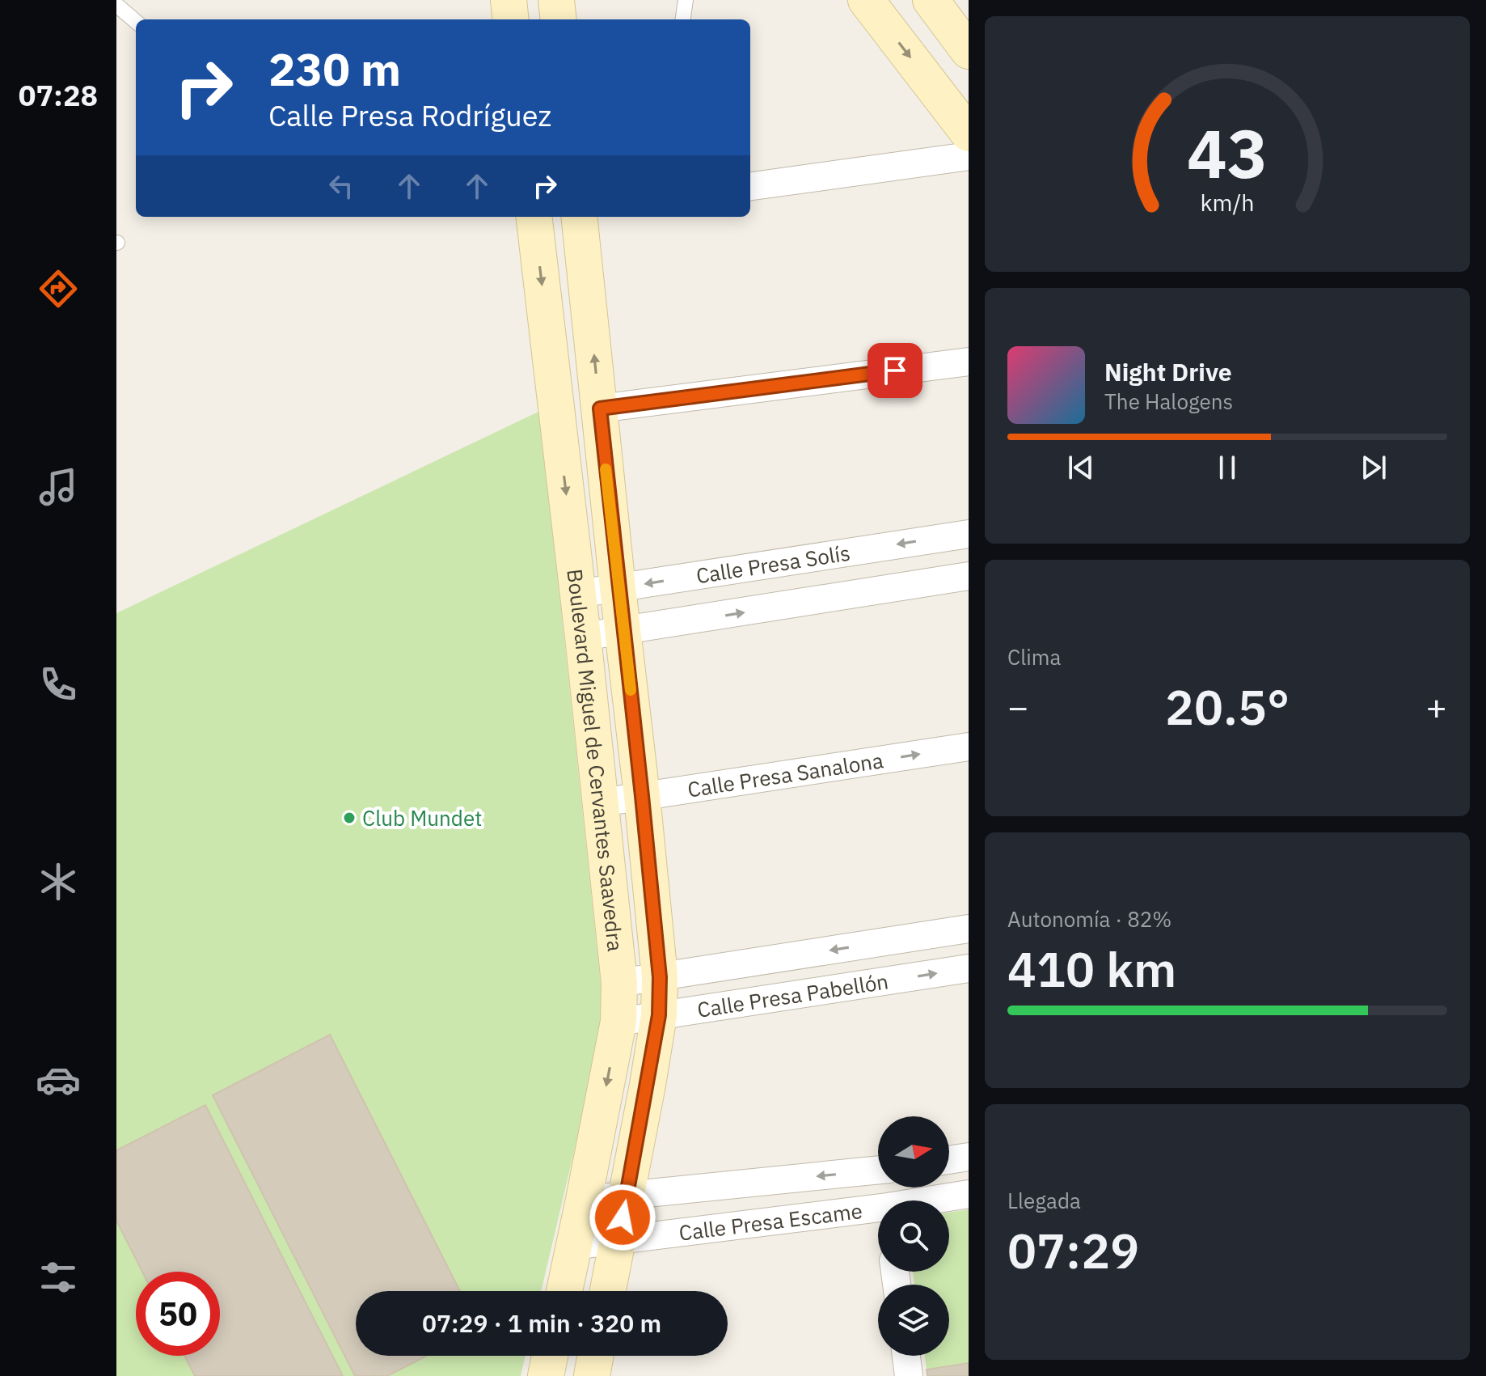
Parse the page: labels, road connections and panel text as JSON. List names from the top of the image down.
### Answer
{
  "streets": {
    "main road": ["Boulevard Miguel de Cervantes Saavedra"],
    "street": [
      "Calle Presa Solís",
      "Calle Presa Sanalona",
      "Calle Presa Pabellón",
      "Calle Presa Escame"
    ]
  },
  "crossings": [
    ["Calle Presa Solís", "Boulevard Miguel de Cervantes Saavedra"],
    ["Boulevard Miguel de Cervantes Saavedra", "Calle Presa Sanalona"],
    ["Boulevard Miguel de Cervantes Saavedra", "Calle Presa Pabellón"],
    ["Boulevard Miguel de Cervantes Saavedra", "Calle Presa Escame"]
  ],
  "one_way": ["Calle Presa Sanalona"],
  "places": ["Club Mundet"],
  "north": "right",
  "page": {
    "tabs": "07:28",
    "turn": ["230 m", "Calle Presa Rodríguez"],
    "song": ["Night Drive", "The Halogens"],
    "tile": [
      "Clima",
      ["Autonomía · 82%", "410 km"],
      ["Llegada", "07:29"]
    ],
    "heat": ["−", "20.5°", "+"],
    "limit": "50",
    "trip": "07:29 · 1 min · 320 m",
    "gauge": ["43", "km/h"]
  }
}
